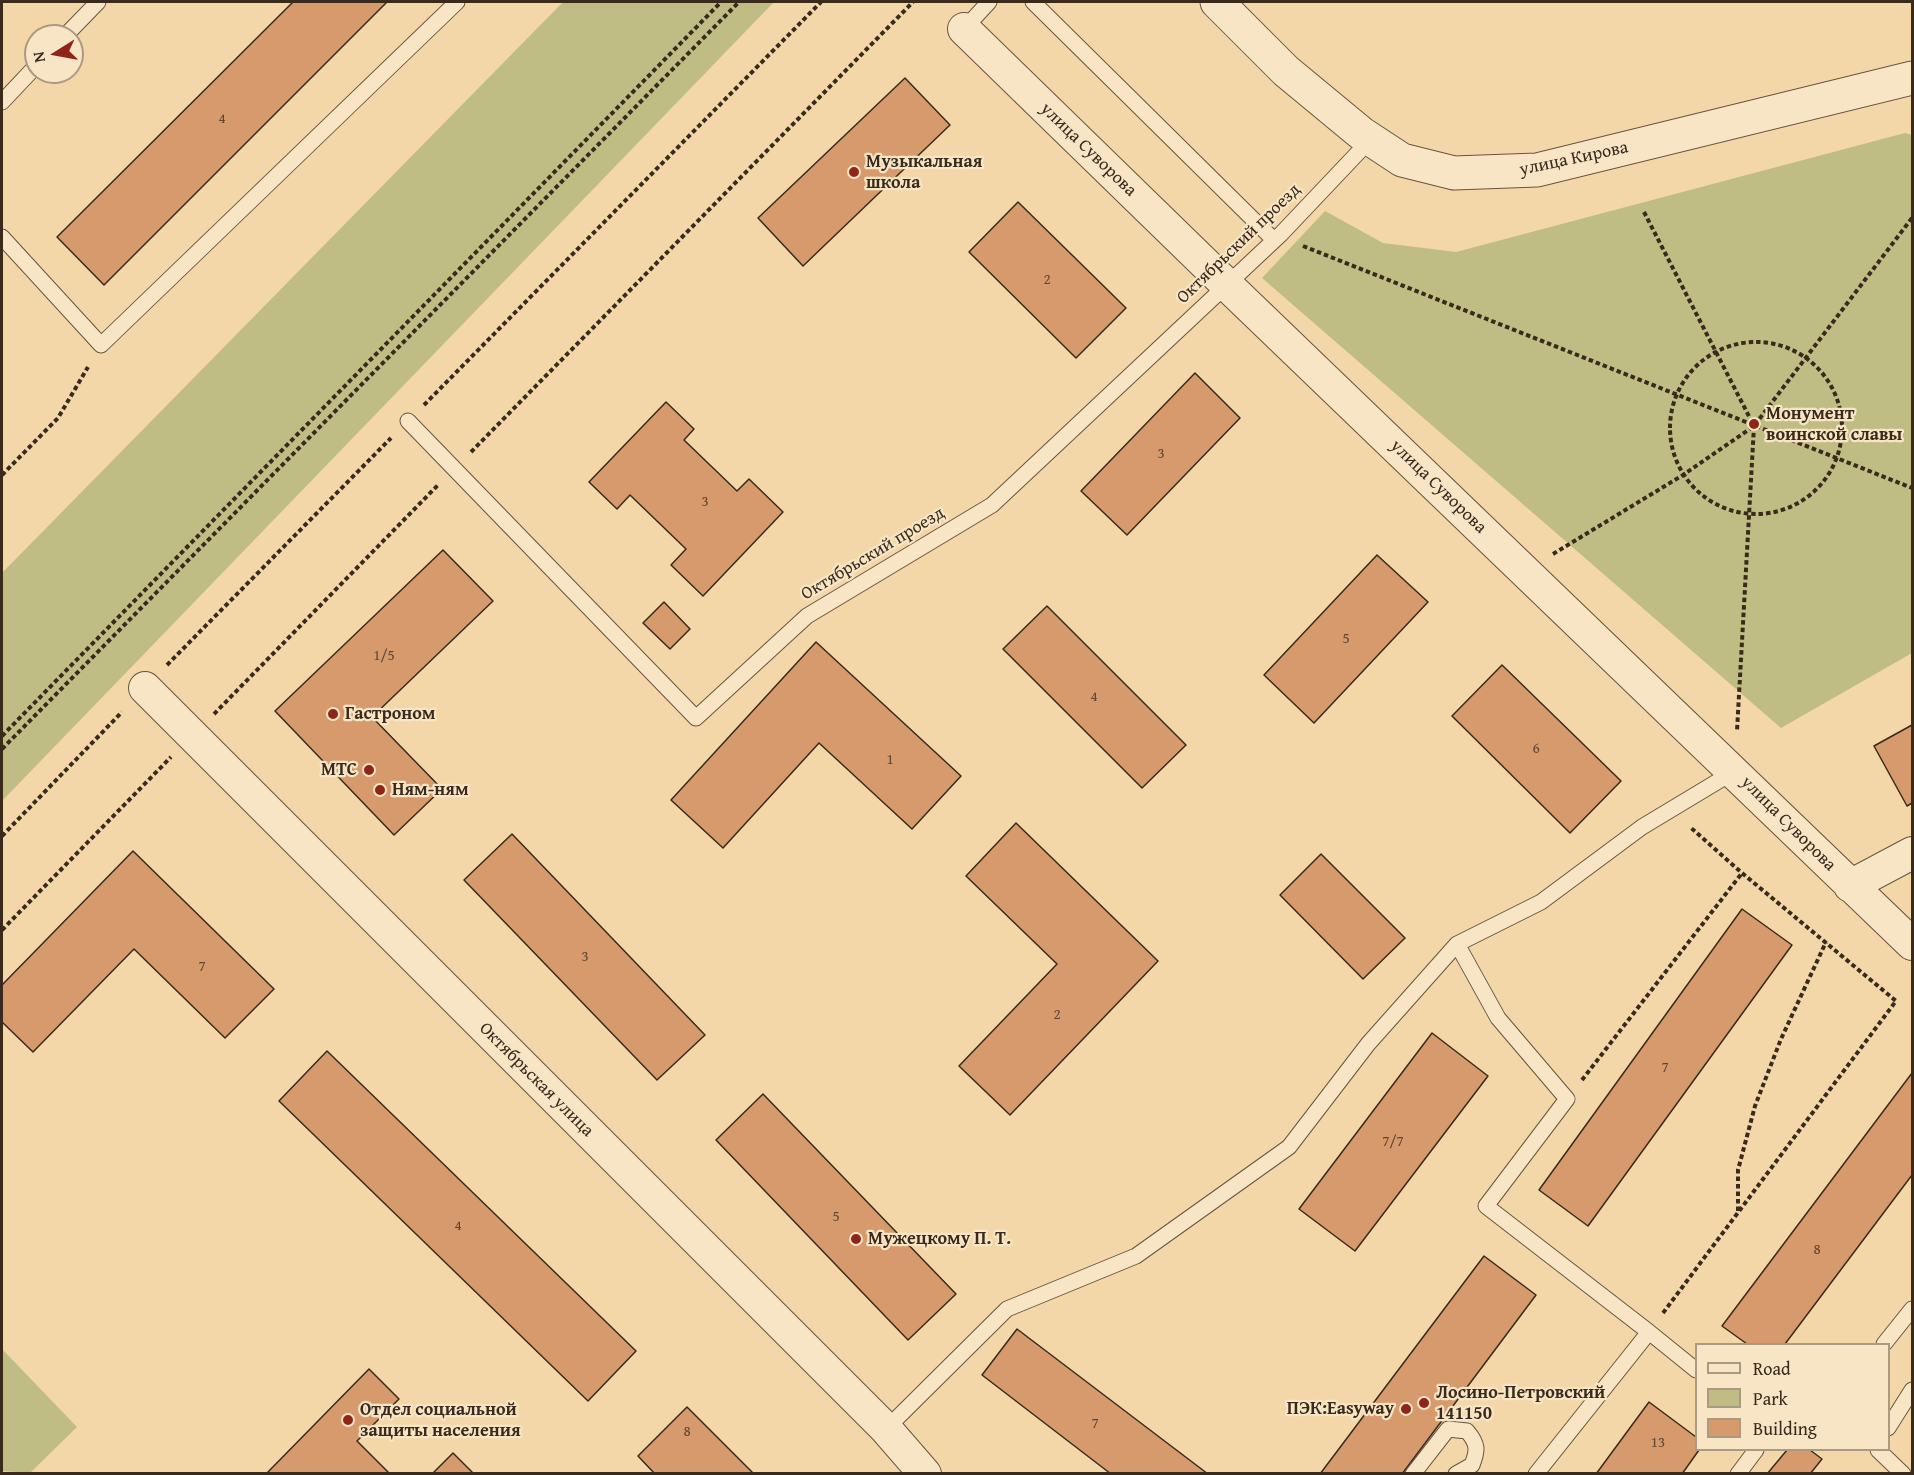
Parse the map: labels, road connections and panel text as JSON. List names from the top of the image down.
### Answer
{
  "streets": {
    "street": ["улица Суворова", "улица Кирова", "Октябрьская улица"],
    "lane": ["Октябрьский проезд"]
  },
  "crossings": [
    ["улица Суворова", "Октябрьский проезд"],
    ["улица Кирова", "Октябрьский проезд"]
  ],
  "places": [
    "Музыкальная школа",
    "Монумент воинской славы",
    "Гастроном",
    "МТС",
    "Ням-ням",
    "Мужецкому П. Т.",
    "Лосино-Петровский 141150",
    "ПЭК:Easyway",
    "Отдел социальной защиты населения"
  ],
  "house_numbers": [
    "4",
    "2",
    "3",
    "3",
    "5",
    "1/5",
    "4",
    "6",
    "1",
    "3",
    "7",
    "2",
    "7",
    "7/7",
    "5",
    "4",
    "8",
    "7",
    "8",
    "13"
  ],
  "legend": ["Road", "Park", "Building"],
  "north": "left"
}
